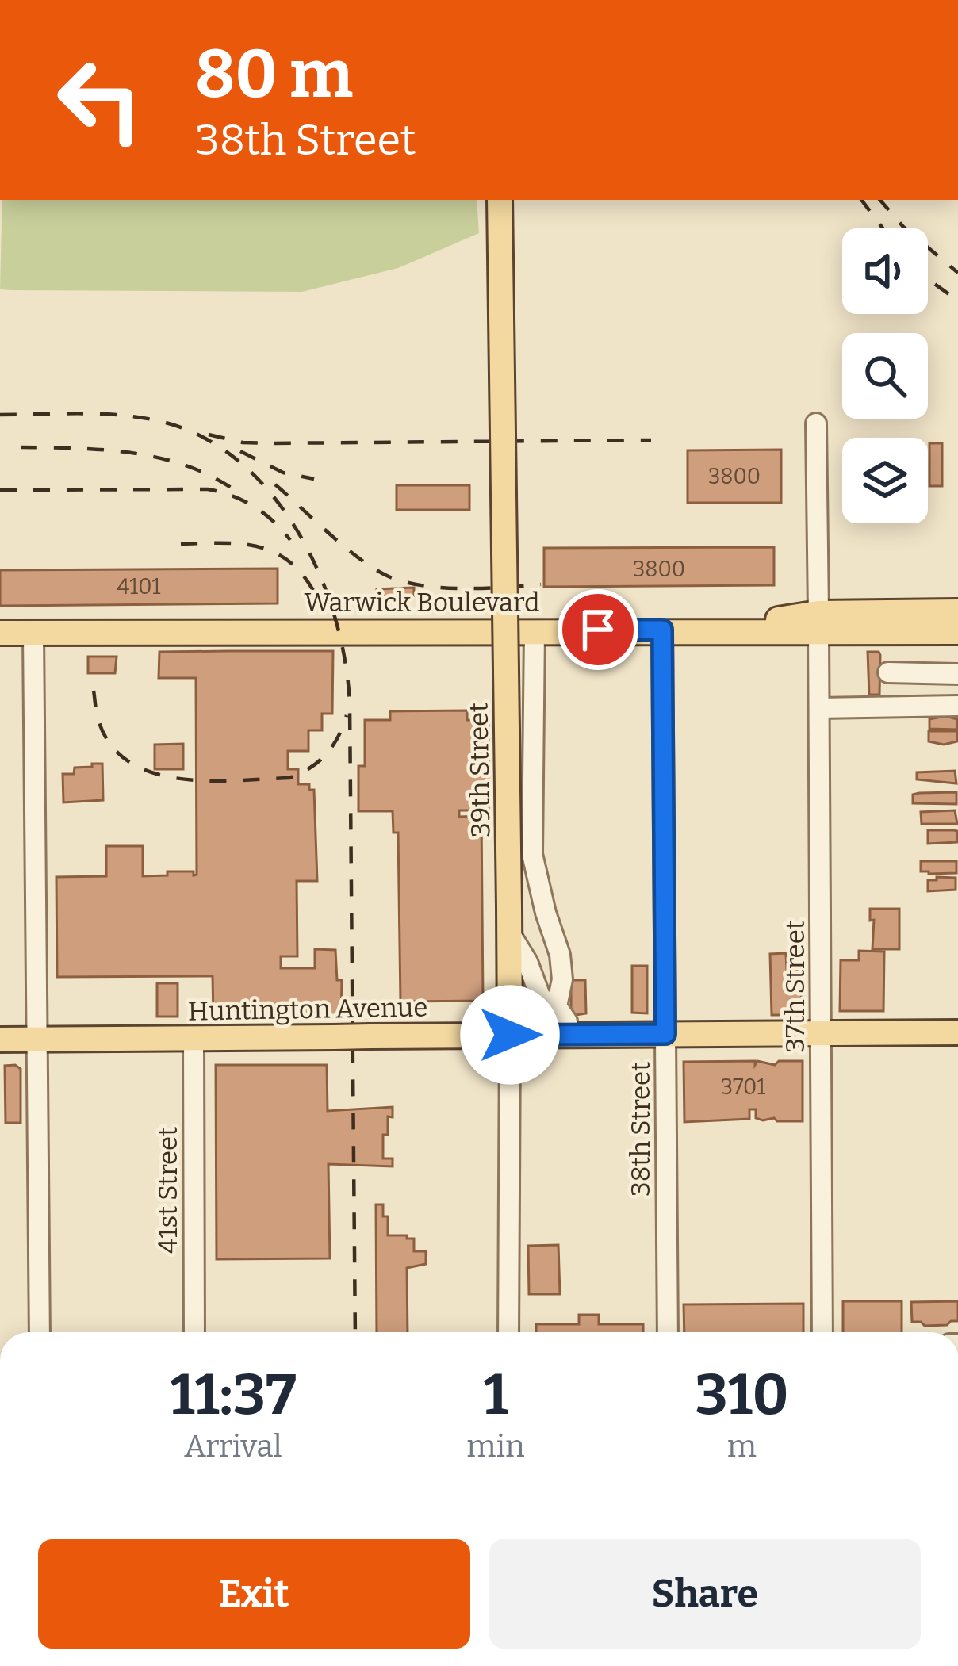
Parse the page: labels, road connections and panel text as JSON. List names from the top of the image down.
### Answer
{
  "streets": {
    "main road": ["Warwick Boulevard", "39th Street", "Huntington Avenue"],
    "street": ["37th Street", "38th Street", "41st Street"]
  },
  "crossings": [
    ["Warwick Boulevard", "37th Street"],
    ["Warwick Boulevard", "38th Street"],
    ["39th Street", "Huntington Avenue"],
    ["37th Street", "Huntington Avenue"],
    ["Huntington Avenue", "38th Street"],
    ["Huntington Avenue", "41st Street"]
  ],
  "house_numbers": [
    "3800",
    "3800",
    "4101",
    "3701"
  ],
  "page": {
    "turn": ["80 m", "38th Street"],
    "eta": [
      "11:37",
      "Arrival",
      "1",
      "min",
      "310",
      "m"
    ],
    "buttons": ["Exit", "Share"]
  }
}
